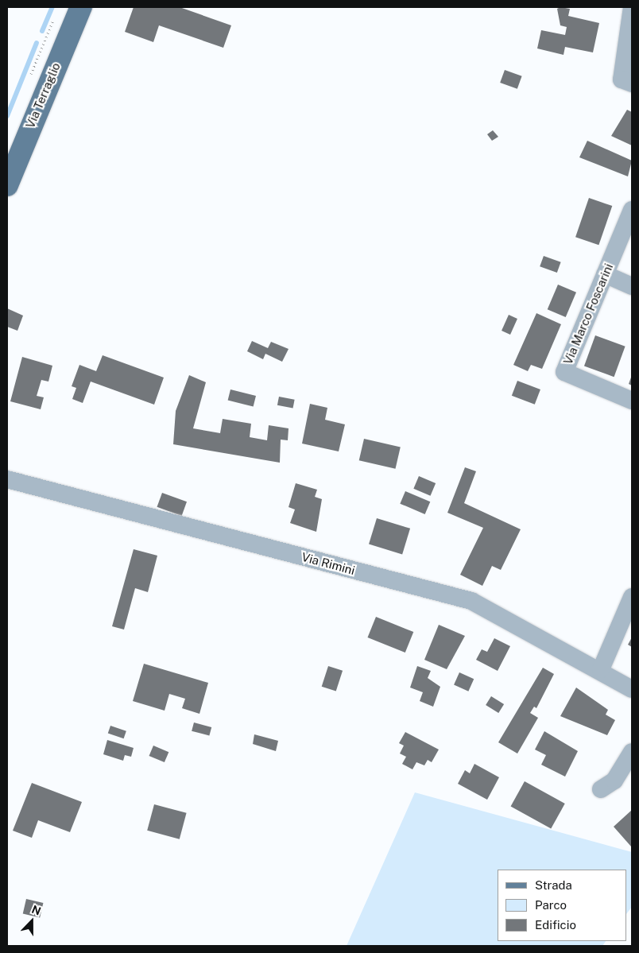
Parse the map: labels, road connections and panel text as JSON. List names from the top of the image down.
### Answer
{
  "streets": {
    "main road": ["Via Terraglio"],
    "street": ["Via Marco Foscarini", "Via Rimini"]
  },
  "legend": ["Strada", "Parco", "Edificio"],
  "north": "top"
}
